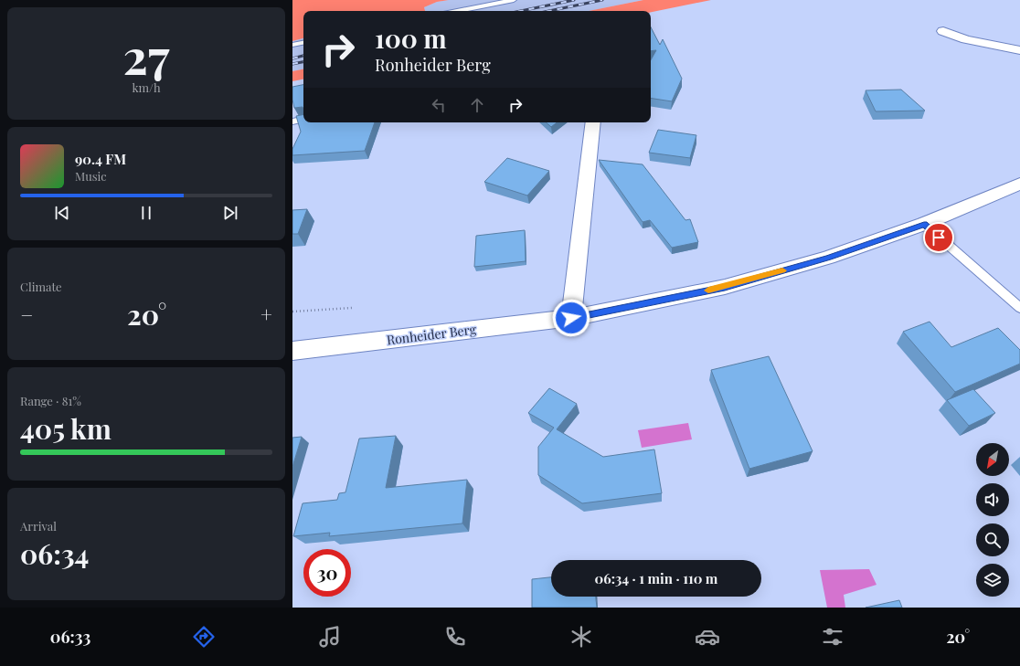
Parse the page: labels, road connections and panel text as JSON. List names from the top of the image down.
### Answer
{
  "streets": {
    "street": ["Ronheider Berg"]
  },
  "north": "bottom left",
  "page": {
    "tile": [
      ["27", "km/h"],
      "Climate",
      ["Range · 81%", "405 km"],
      ["Arrival", "06:34"]
    ],
    "turn": ["100 m", "Ronheider Berg"],
    "song": ["90.4 FM", "Music"],
    "heat": ["−", "20°", "+"],
    "limit": "30",
    "trip": "06:34 · 1 min · 110 m",
    "tabs": ["06:33", "20°"]
  }
}
